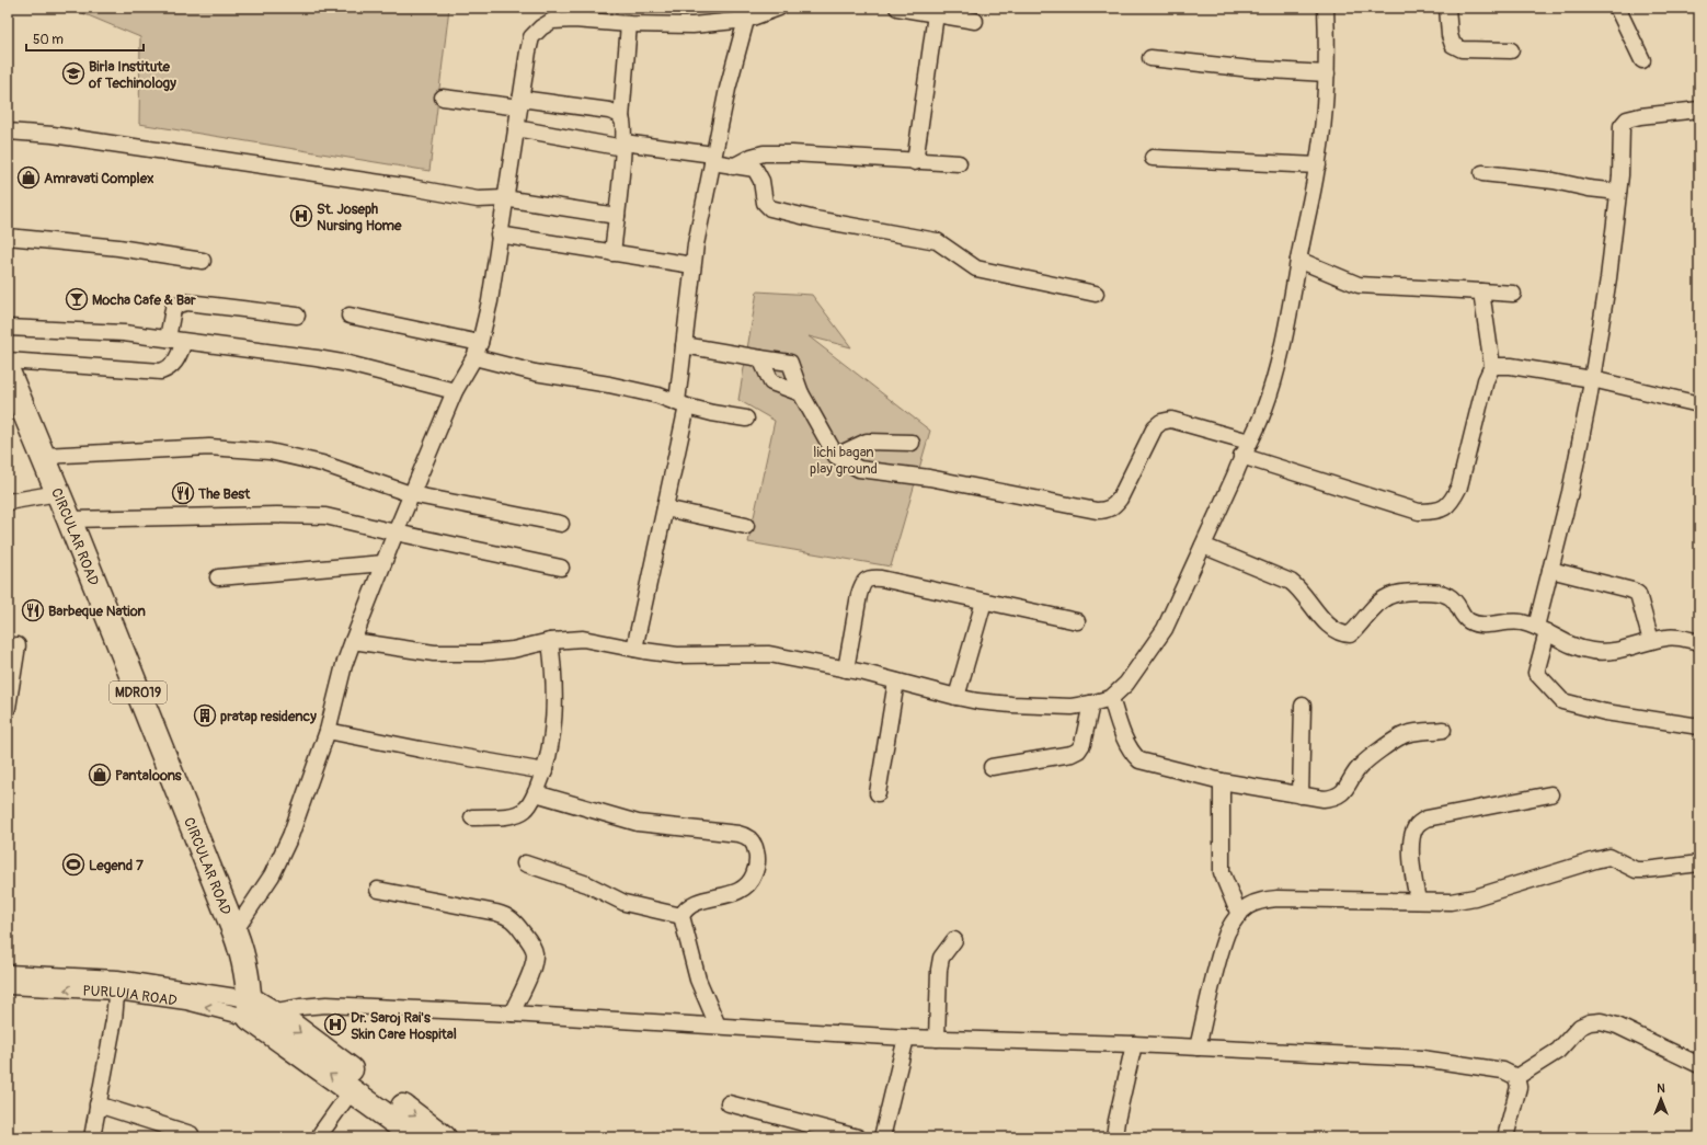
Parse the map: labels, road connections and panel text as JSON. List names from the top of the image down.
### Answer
{
  "streets": {
    "main road": ["CIRCULAR ROAD", "MDR019"],
    "street": ["PURLUIA ROAD"]
  },
  "crossings": [
    ["CIRCULAR ROAD", "PURLUIA ROAD"]
  ],
  "parks": ["lichi bagan play ground"],
  "places": {
    "school or university": ["Birla Institute of Techinology"],
    "shop": ["Amravati Complex", "Pantaloons"],
    "hospital": ["St. Joseph Nursing Home", "Dr. Saroj Rai's Skin Care Hospital"],
    "bar": ["Mocha Cafe & Bar"],
    "restaurant": ["The Best", "Barbeque Nation"],
    "building": ["pratap residency"],
    "sports": ["Legend 7"]
  },
  "scale_bar": "50 m",
  "north": "top"
}
